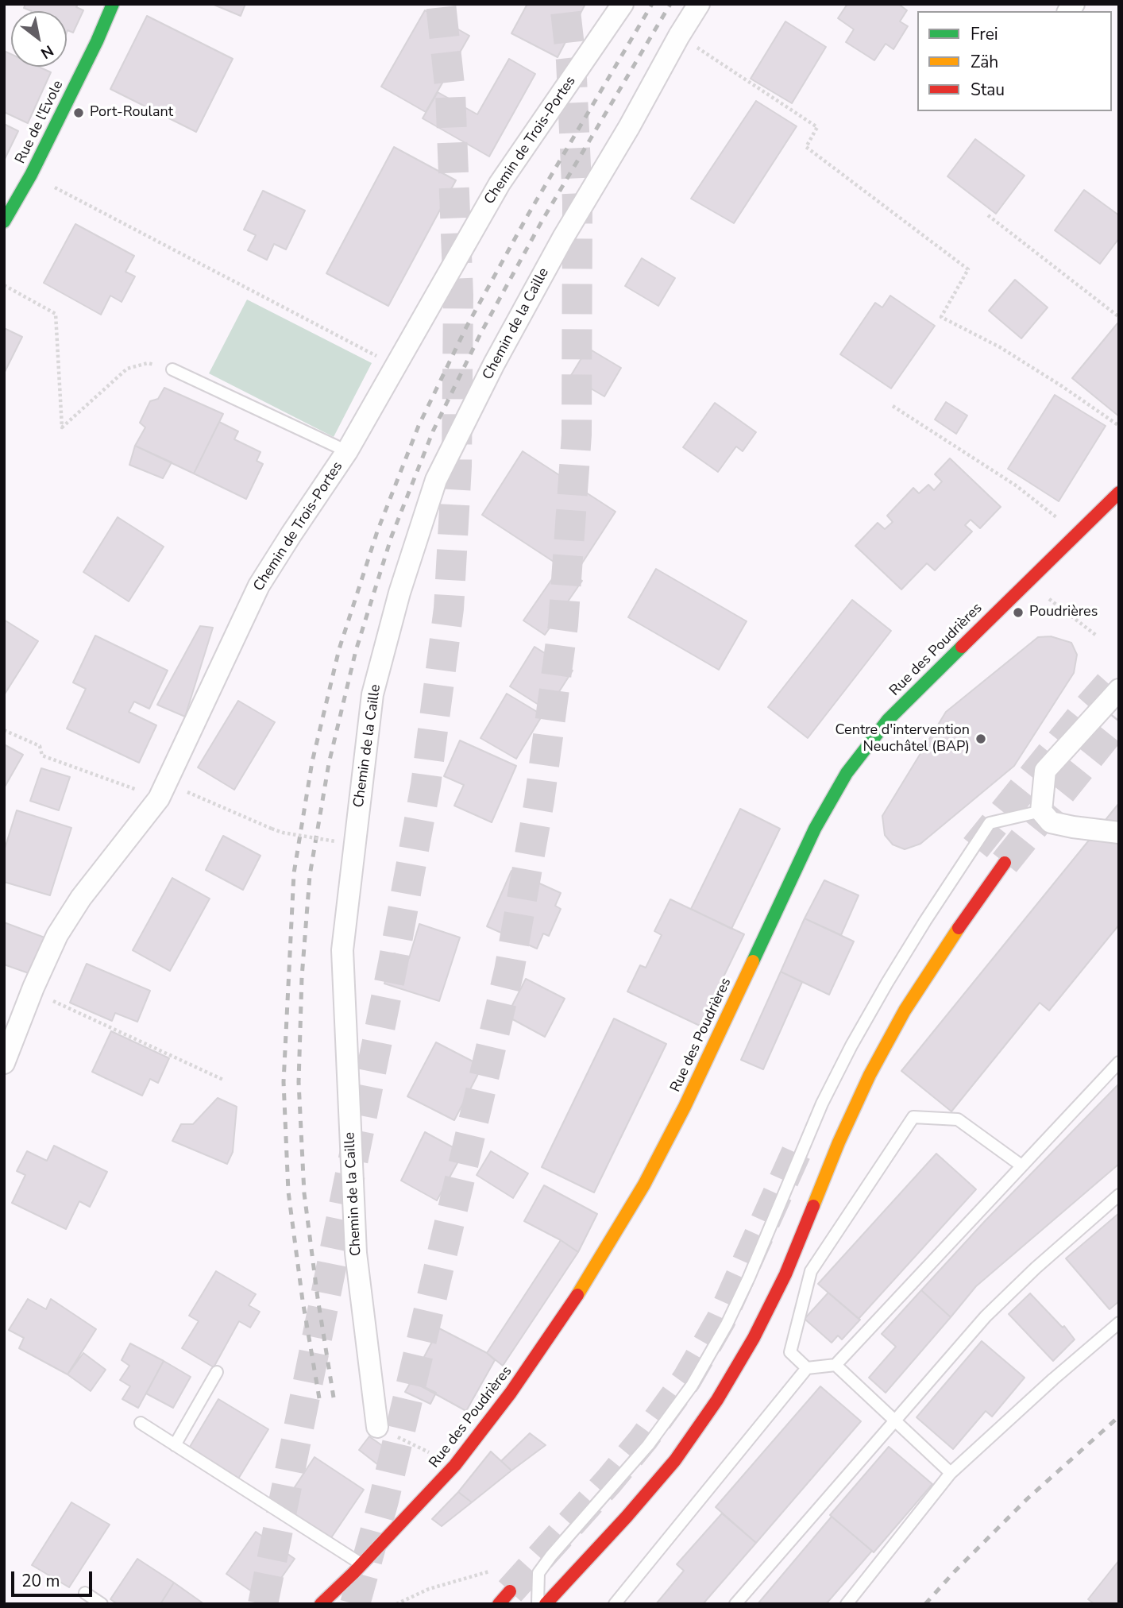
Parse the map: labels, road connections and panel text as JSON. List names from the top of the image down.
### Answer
{
  "streets": {
    "main road": ["Rue de l'Evole", "Rue des Poudrières"],
    "street": ["Chemin de Trois-Portes", "Chemin de la Caille"]
  },
  "places": ["Port-Roulant", "Poudrières", "Centre d'intervention Neuchâtel (BAP)"],
  "legend": ["Frei", "Zäh", "Stau"],
  "scale_bar": "20 m",
  "north": "bottom right"
}
